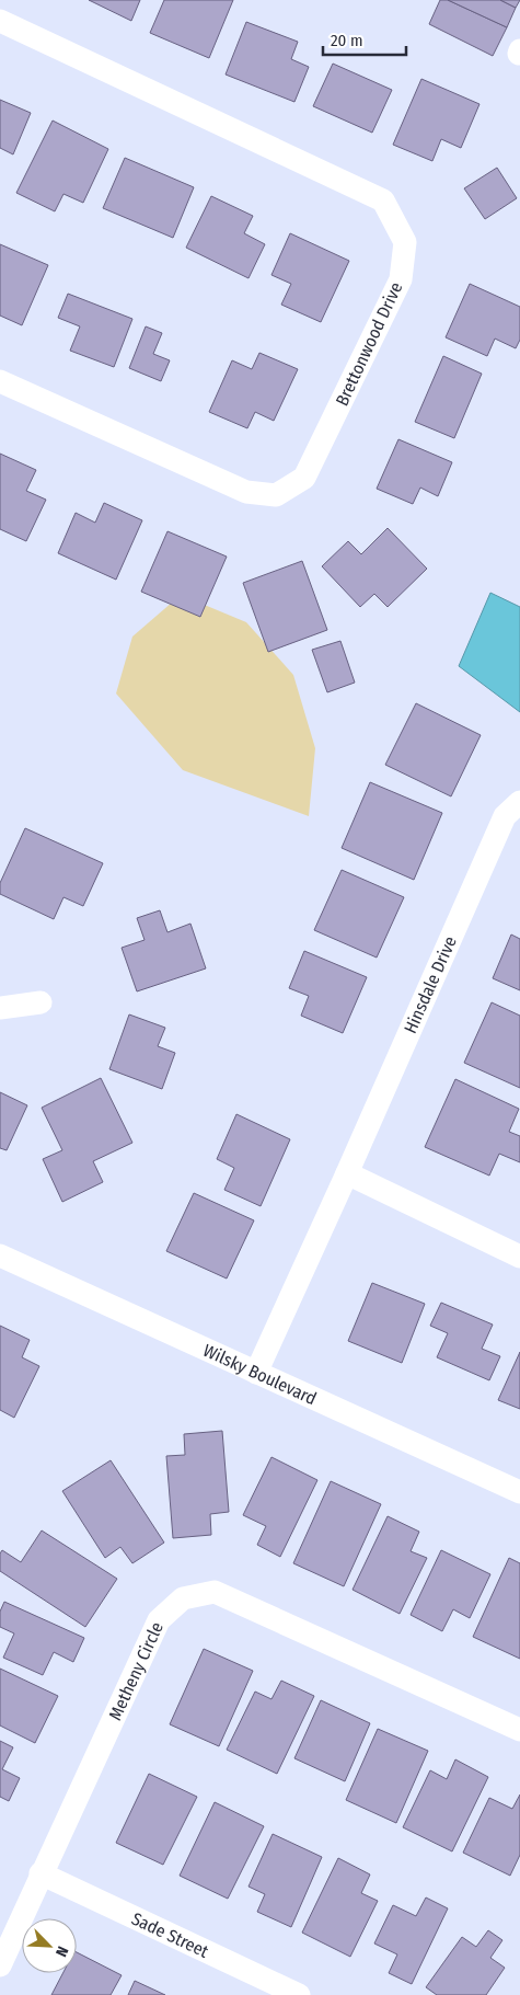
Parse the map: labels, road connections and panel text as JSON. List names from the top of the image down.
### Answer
{
  "streets": {
    "street": [
      "Brettonwood Drive",
      "Hinsdale Drive",
      "Wilsky Boulevard",
      "Metheny Circle",
      "Sade Street"
    ]
  },
  "crossings": [
    ["Hinsdale Drive", "Wilsky Boulevard"],
    ["Metheny Circle", "Sade Street"]
  ],
  "scale_bar": "20 m",
  "north": "bottom right"
}
